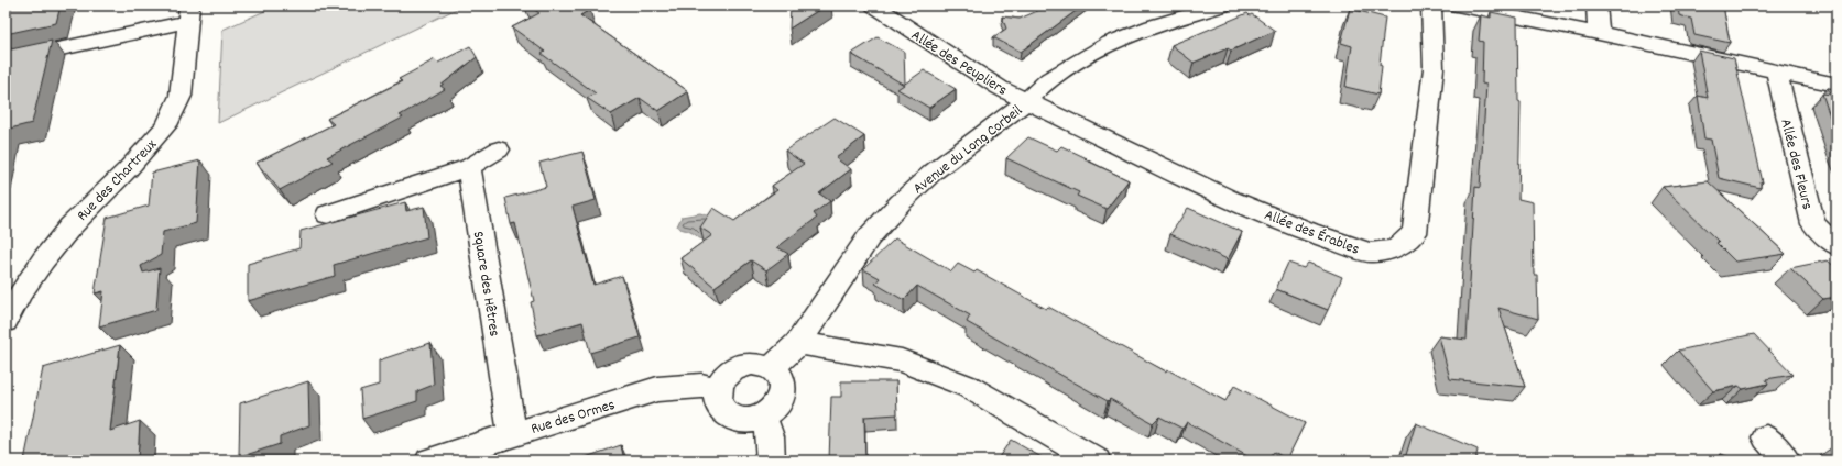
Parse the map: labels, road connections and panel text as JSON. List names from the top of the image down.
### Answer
{
  "streets": {
    "street": [
      "Allée des Peupliers",
      "Avenue du Long Corbeil",
      "Allée des Fleurs",
      "Rue des Chartreux",
      "Allée des Érables",
      "Square des Hêtres",
      "Rue des Ormes"
    ]
  },
  "crossings": [
    ["Allée des Peupliers", "Avenue du Long Corbeil"],
    ["Allée des Peupliers", "Allée des Érables"],
    ["Avenue du Long Corbeil", "Allée des Érables"],
    ["Avenue du Long Corbeil", "Rue des Ormes"],
    ["Square des Hêtres", "Rue des Ormes"]
  ]
}
